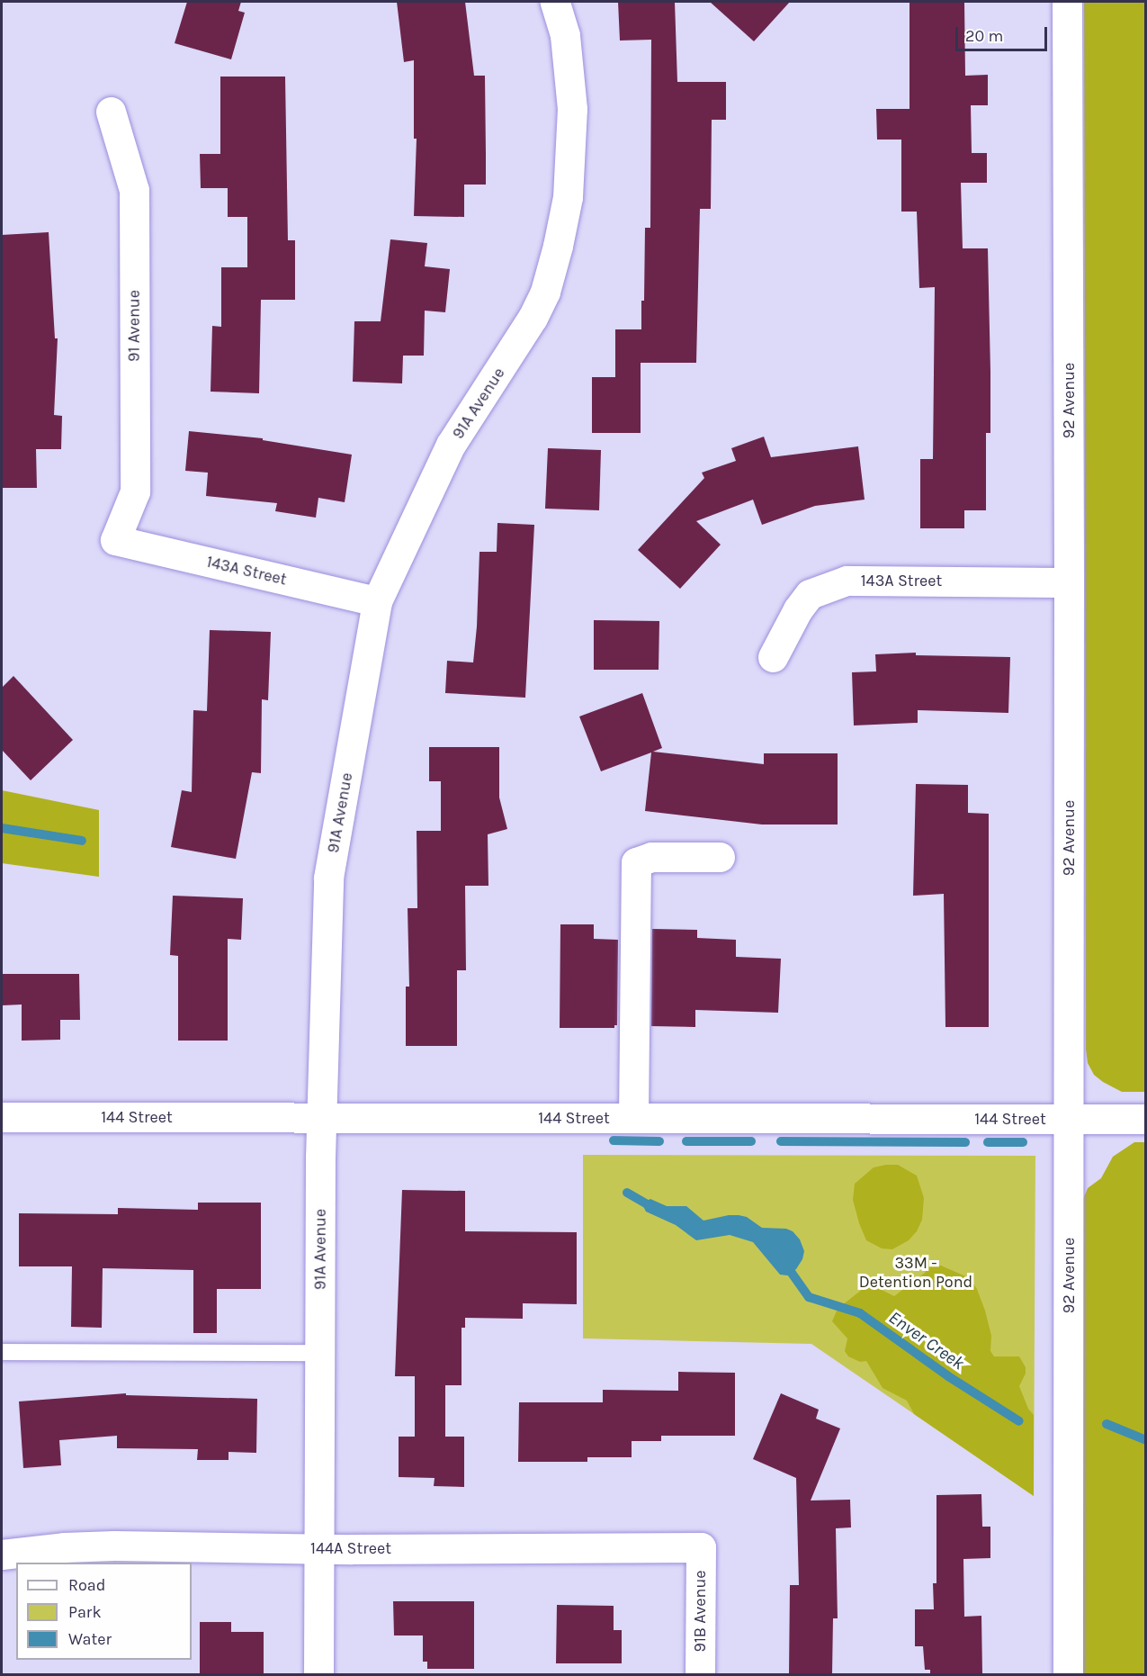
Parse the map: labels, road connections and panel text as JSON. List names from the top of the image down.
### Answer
{
  "streets": {
    "street": [
      "91 Avenue",
      "92 Avenue",
      "91A Avenue",
      "143A Street",
      "144 Street",
      "144A Street",
      "91B Avenue"
    ]
  },
  "crossings": [
    ["91 Avenue", "143A Street"],
    ["92 Avenue", "143A Street"],
    ["92 Avenue", "144 Street"],
    ["91A Avenue", "143A Street"],
    ["91A Avenue", "144 Street"],
    ["91A Avenue", "144A Street"],
    ["144A Street", "91B Avenue"]
  ],
  "water": ["Enver Creek"],
  "parks": ["33M - Detention Pond"],
  "legend": ["Road", "Park", "Water"],
  "scale_bar": "20 m"
}
